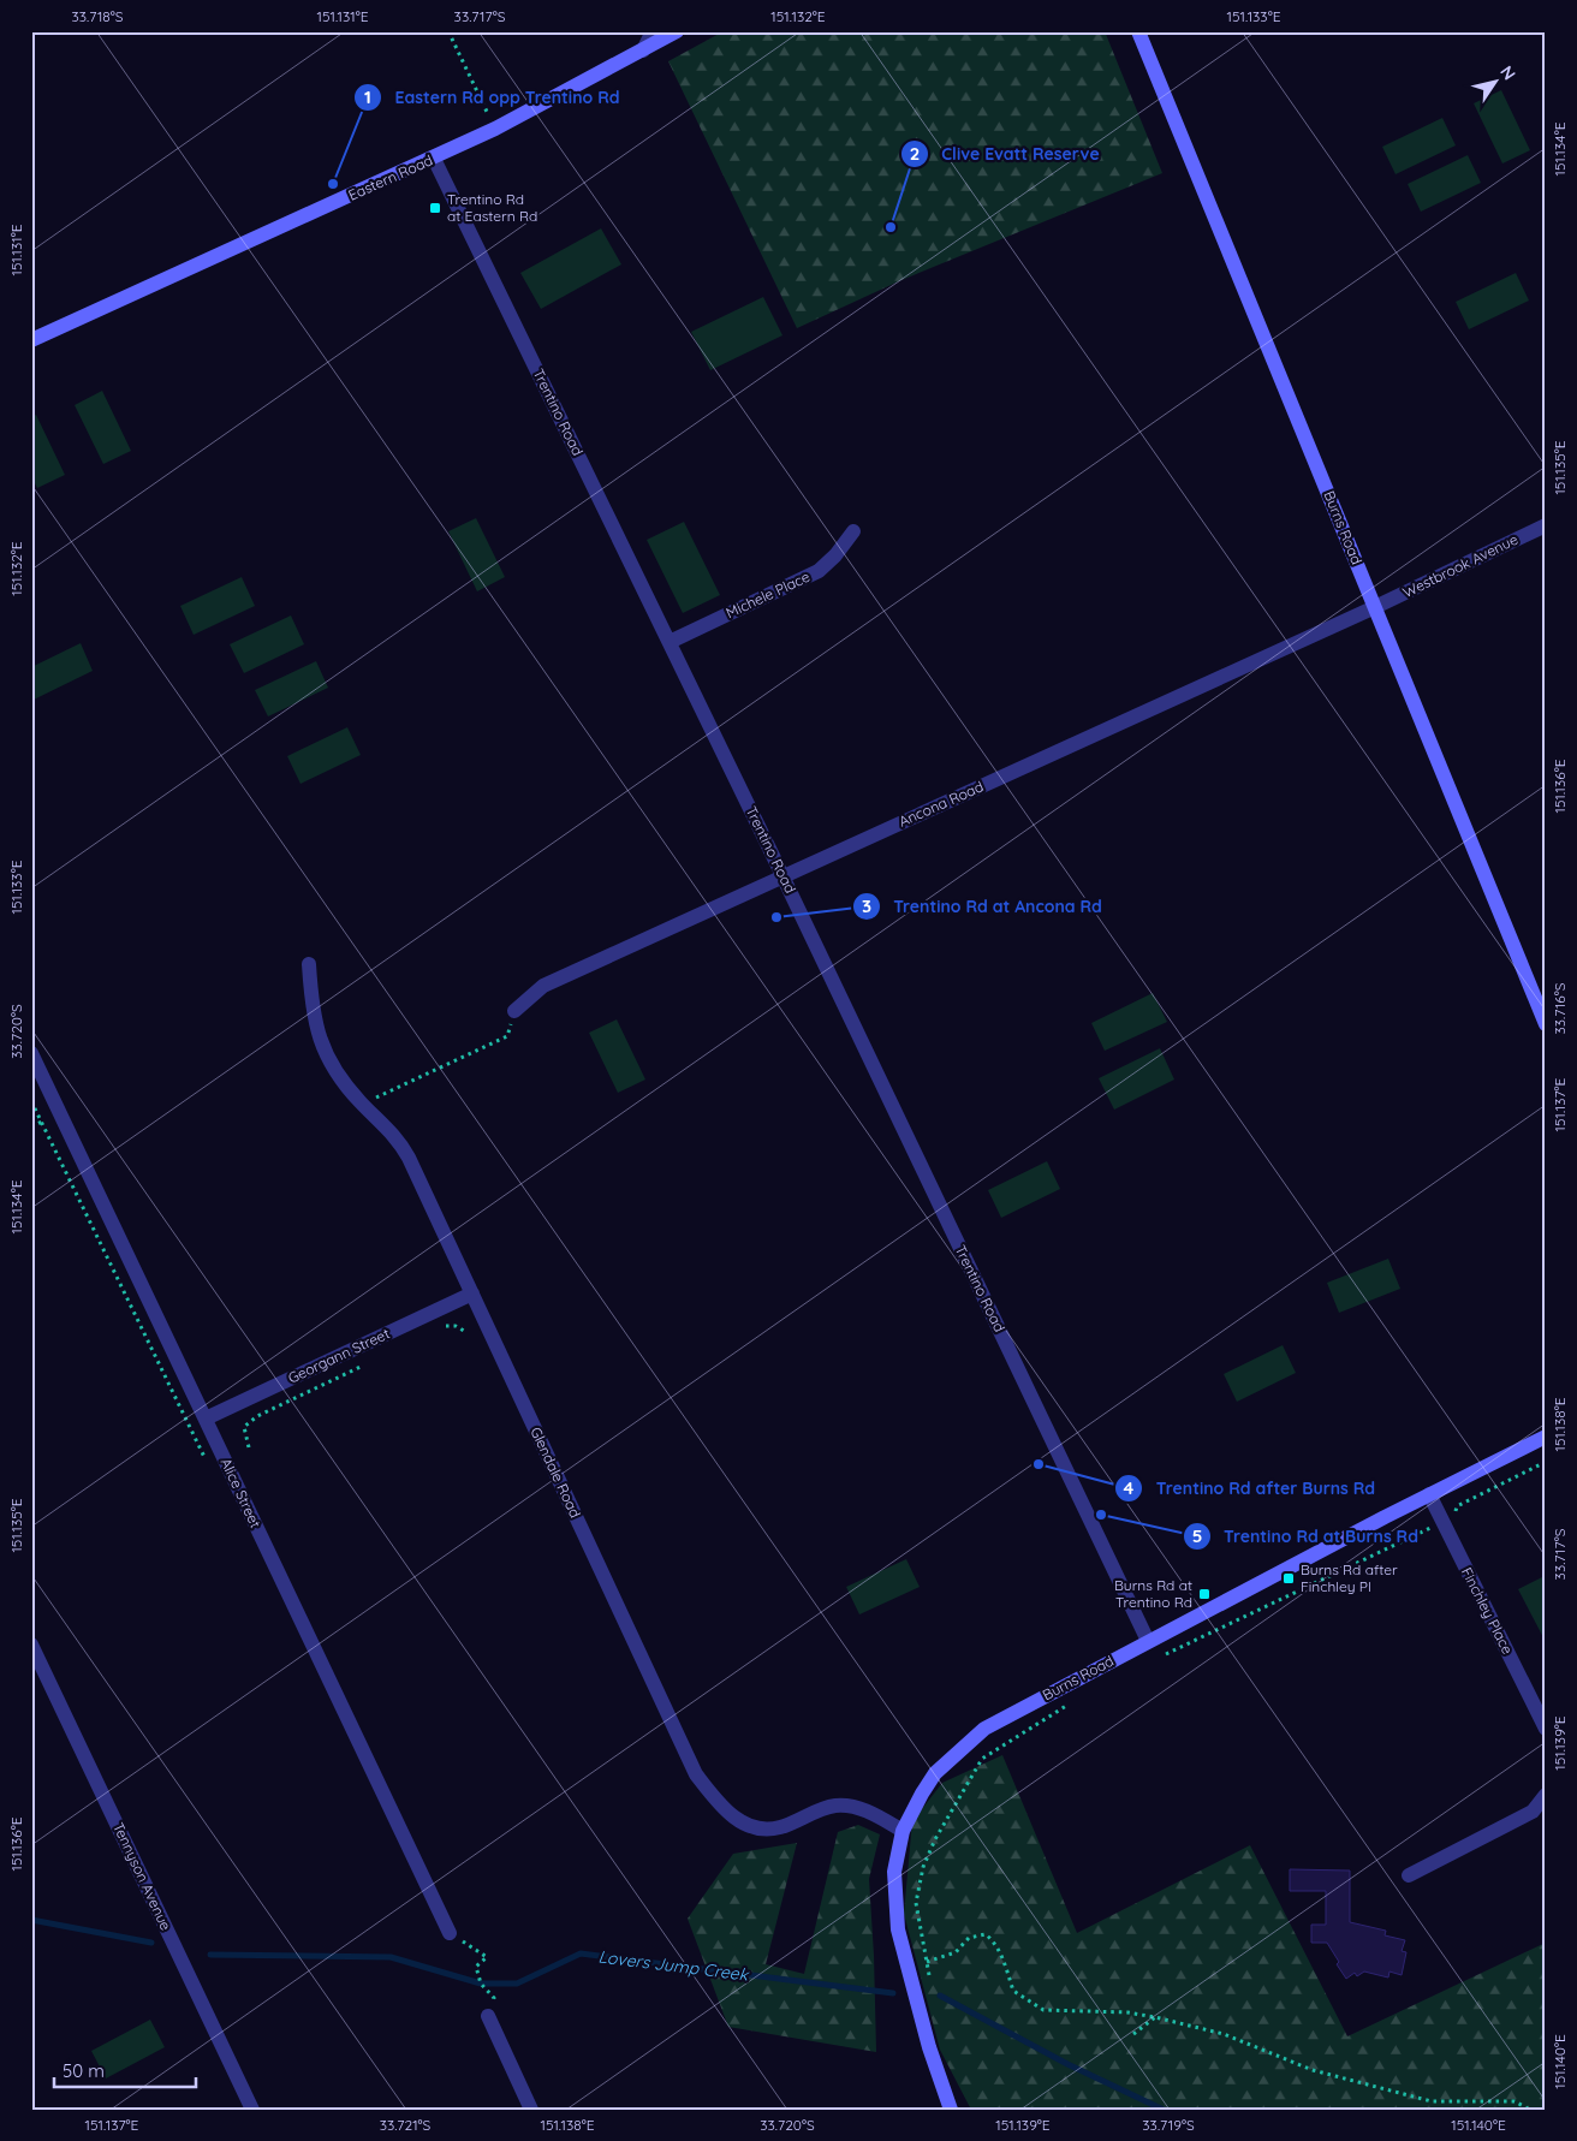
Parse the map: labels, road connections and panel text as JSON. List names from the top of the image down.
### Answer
{
  "streets": {
    "main road": ["Eastern Road", "Burns Road"],
    "street": [
      "Trentino Road",
      "Westbrook Avenue",
      "Michele Place",
      "Ancona Road",
      "Georgann Street",
      "Glendale Road",
      "Alice Street",
      "Finchley Place",
      "Tennyson Avenue"
    ]
  },
  "crossings": [
    ["Eastern Road", "Trentino Road"],
    ["Trentino Road", "Burns Road"],
    ["Trentino Road", "Michele Place"],
    ["Trentino Road", "Ancona Road"],
    ["Burns Road", "Westbrook Avenue"],
    ["Burns Road", "Ancona Road"],
    ["Burns Road", "Glendale Road"],
    ["Burns Road", "Finchley Place"],
    ["Westbrook Avenue", "Ancona Road"],
    ["Georgann Street", "Glendale Road"],
    ["Georgann Street", "Alice Street"]
  ],
  "water": ["Lovers Jump Creek"],
  "places": {
    "other": [
      "Eastern Rd opp Trentino Rd",
      "Clive Evatt Reserve",
      "Trentino Rd at Ancona Rd",
      "Trentino Rd after Burns Rd",
      "Trentino Rd at Burns Rd"
    ],
    "transit": ["Trentino Rd at Eastern Rd", "Burns Rd after Finchley Pl", "Burns Rd at Trentino Rd"]
  },
  "scale_bar": "50 m",
  "north": "top right",
  "coordinates": [
    "33.718°S",
    "151.131°E",
    "33.717°S",
    "151.132°E",
    "151.133°E",
    "151.134°E",
    "151.135°E",
    "151.136°E",
    "33.716°S",
    "33.720°S",
    "151.137°E",
    "151.138°E",
    "151.139°E",
    "151.140°E",
    "33.721°S",
    "33.719°S"
  ]
}
